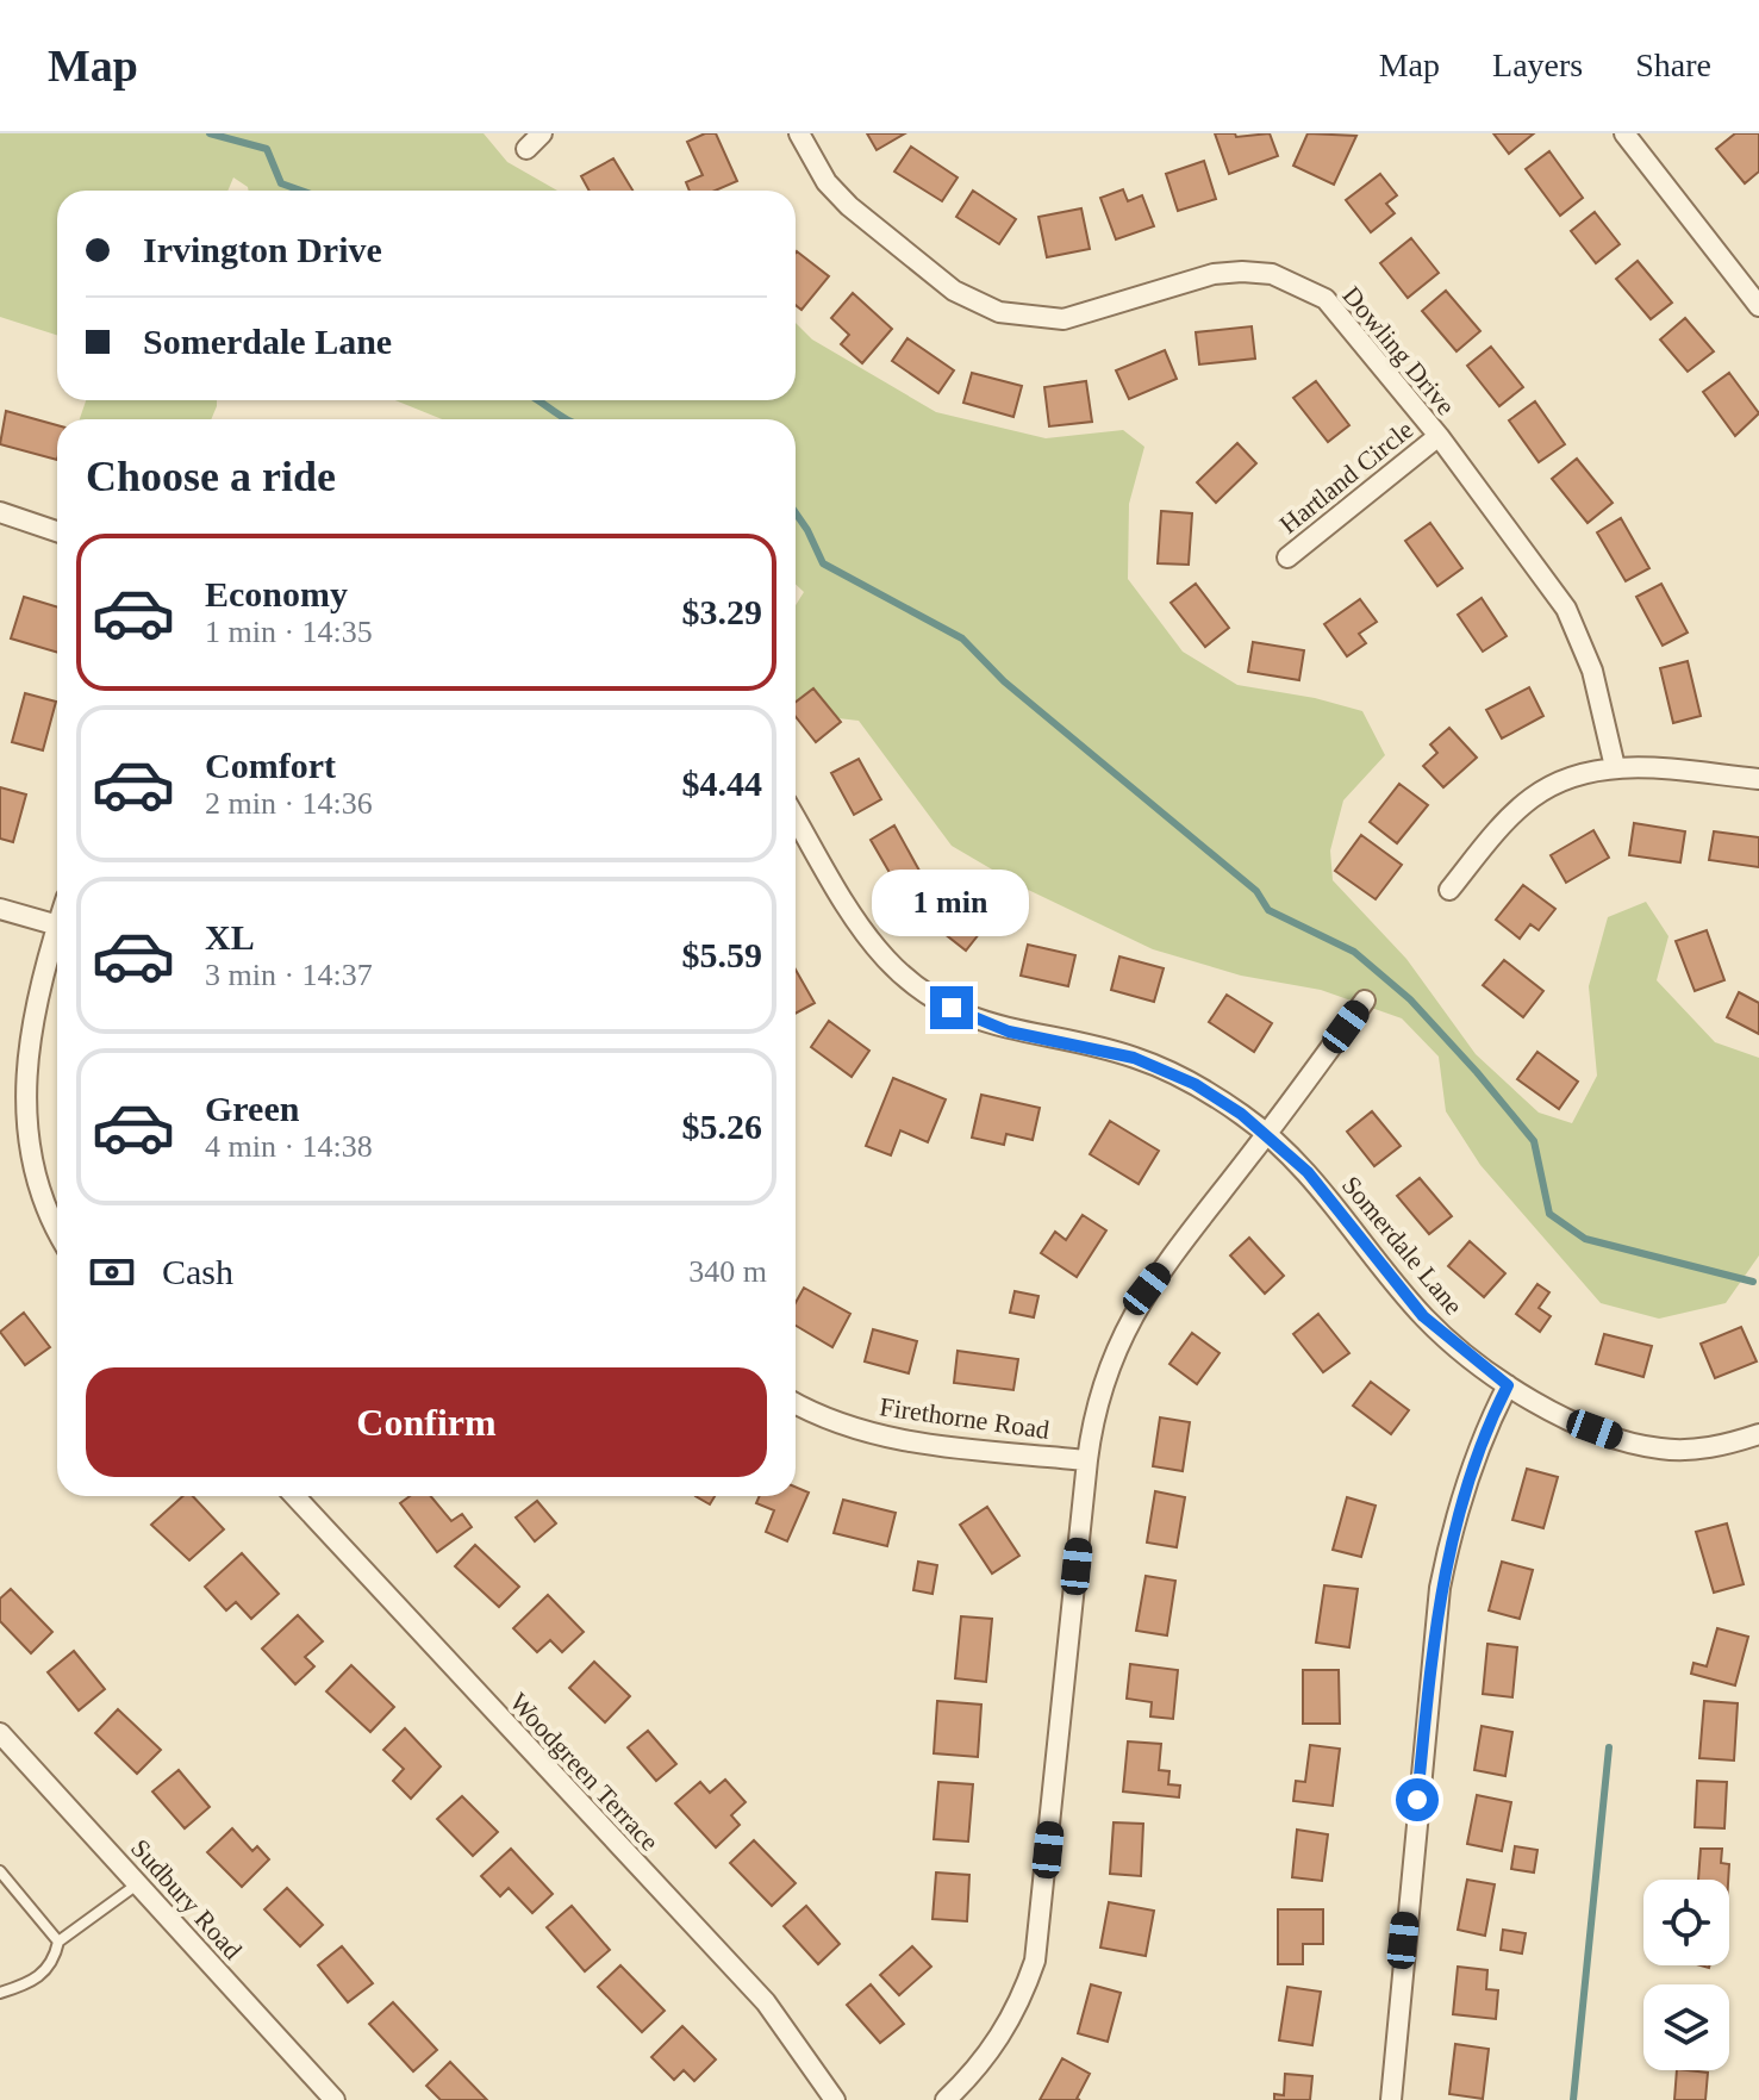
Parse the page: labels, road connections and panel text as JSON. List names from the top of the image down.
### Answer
{
  "streets": {
    "street": [
      "Dowling Drive",
      "Hartland Circle",
      "Somerdale Lane",
      "Firethorne Road",
      "Woodgreen Terrace",
      "Sudbury Road"
    ]
  },
  "crossings": [
    ["Dowling Drive", "Hartland Circle"]
  ],
  "page": {
    "header": "Map",
    "nav": ["Map", "Layers", "Share"],
    "banner": ["Irvington Drive", "Somerdale Lane"],
    "heading": "Choose a ride",
    "list": [
      {
        "name": "Economy",
        "note": "1 min · 14:35",
        "value": "$3.29"
      },
      {
        "name": "Comfort",
        "note": "2 min · 14:36",
        "value": "$4.44"
      },
      {
        "name": "XL",
        "note": "3 min · 14:37",
        "value": "$5.59"
      },
      {
        "name": "Green",
        "note": "4 min · 14:38",
        "value": "$5.26"
      }
    ],
    "bubble": "1 min",
    "pay": ["Cash", "340 m"],
    "buttons": "Confirm"
  }
}
